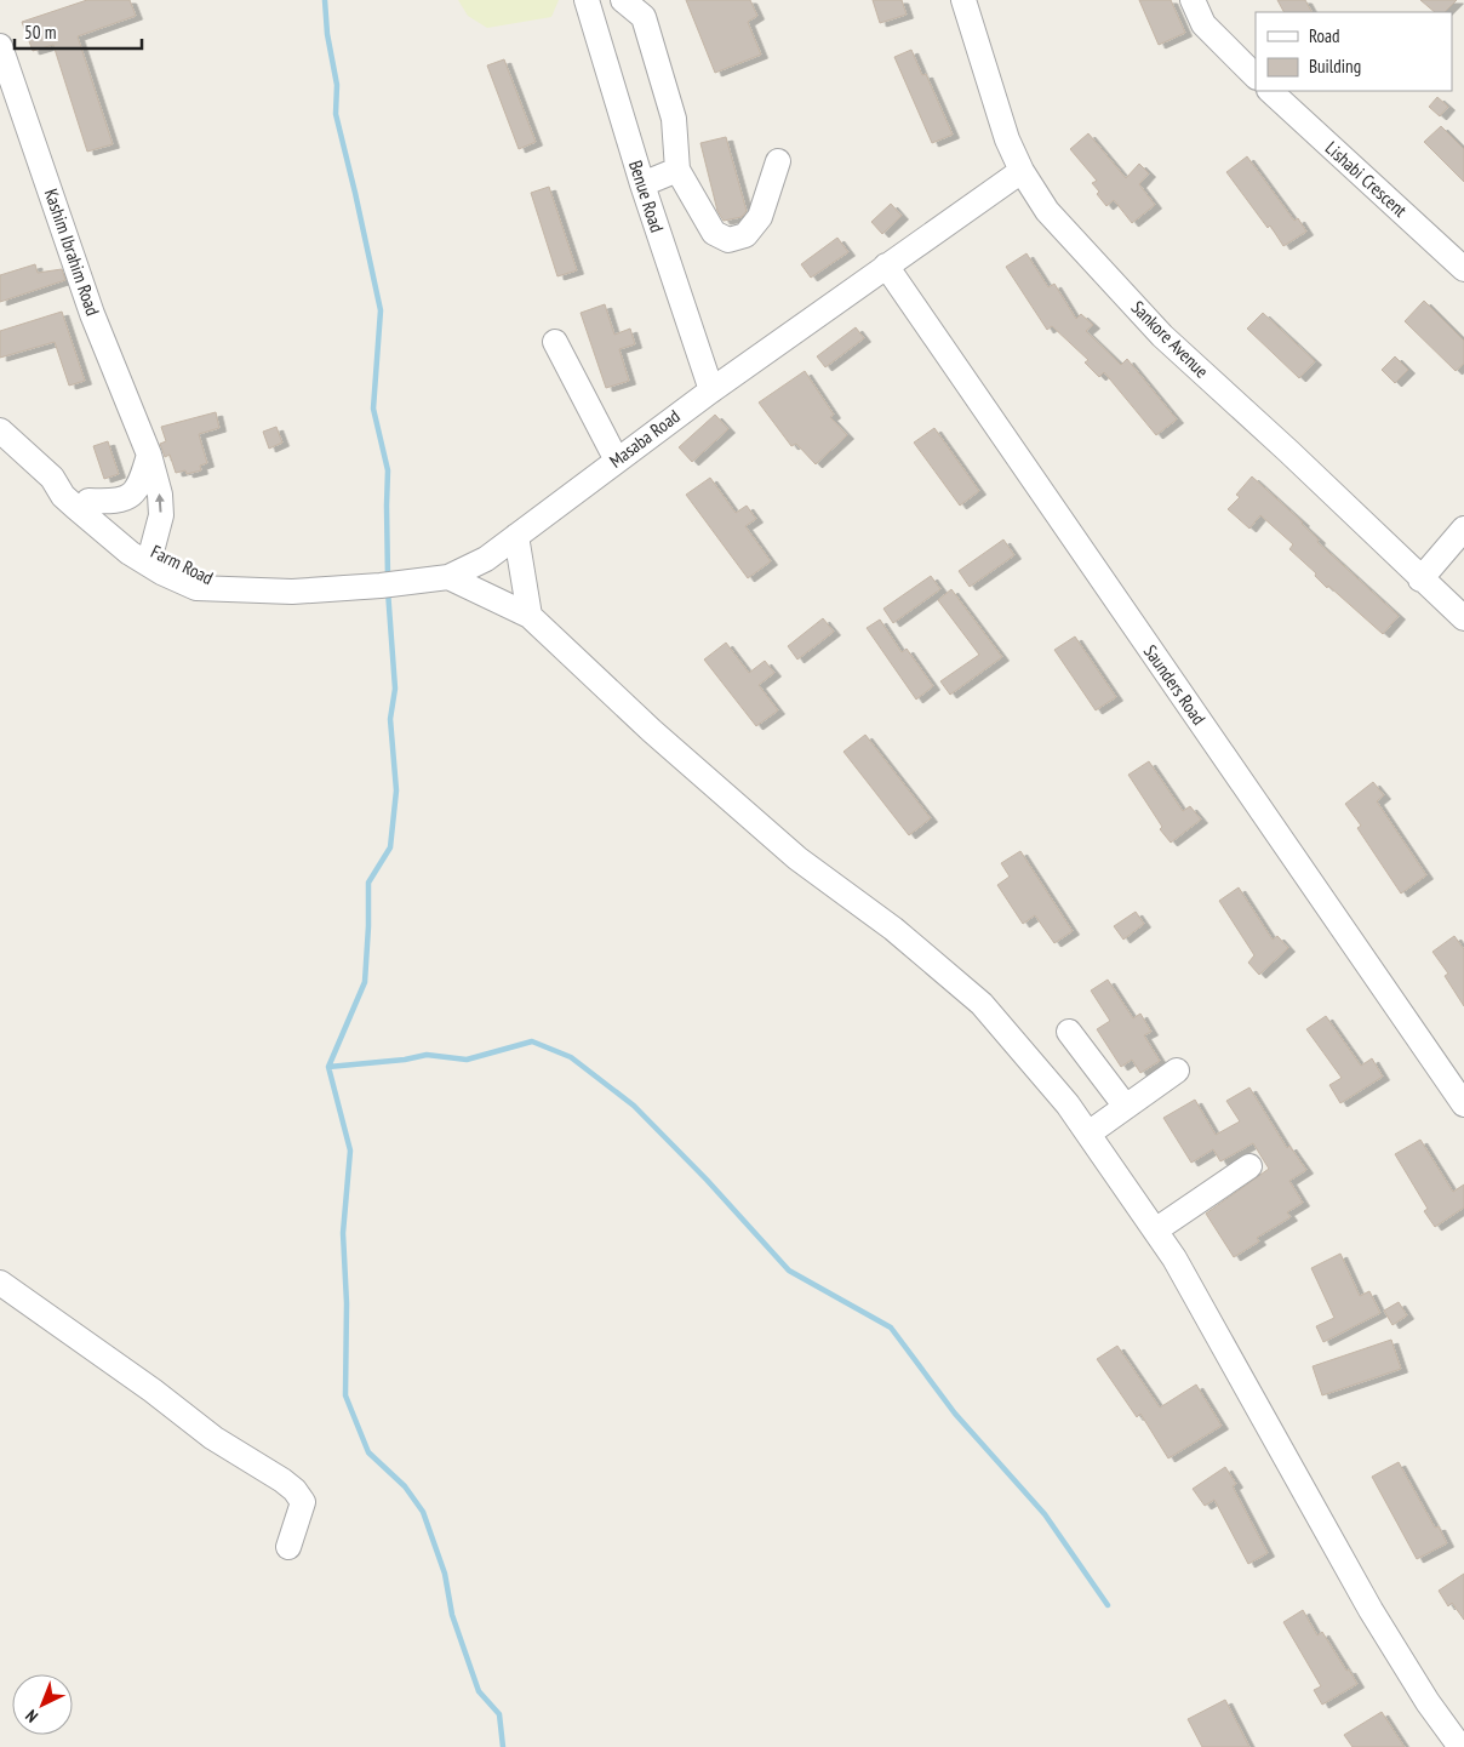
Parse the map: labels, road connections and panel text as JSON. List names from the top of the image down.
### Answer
{
  "streets": {
    "street": [
      "Lishabi Crescent",
      "Benue Road",
      "Kashim Ibrahim Road",
      "Sankore Avenue",
      "Masaba Road",
      "Farm Road",
      "Saunders Road"
    ]
  },
  "crossings": [
    ["Benue Road", "Masaba Road"],
    ["Kashim Ibrahim Road", "Farm Road"],
    ["Sankore Avenue", "Masaba Road"],
    ["Masaba Road", "Farm Road"],
    ["Masaba Road", "Saunders Road"]
  ],
  "legend": ["Road", "Building"],
  "scale_bar": "50 m",
  "north": "bottom left"
}
